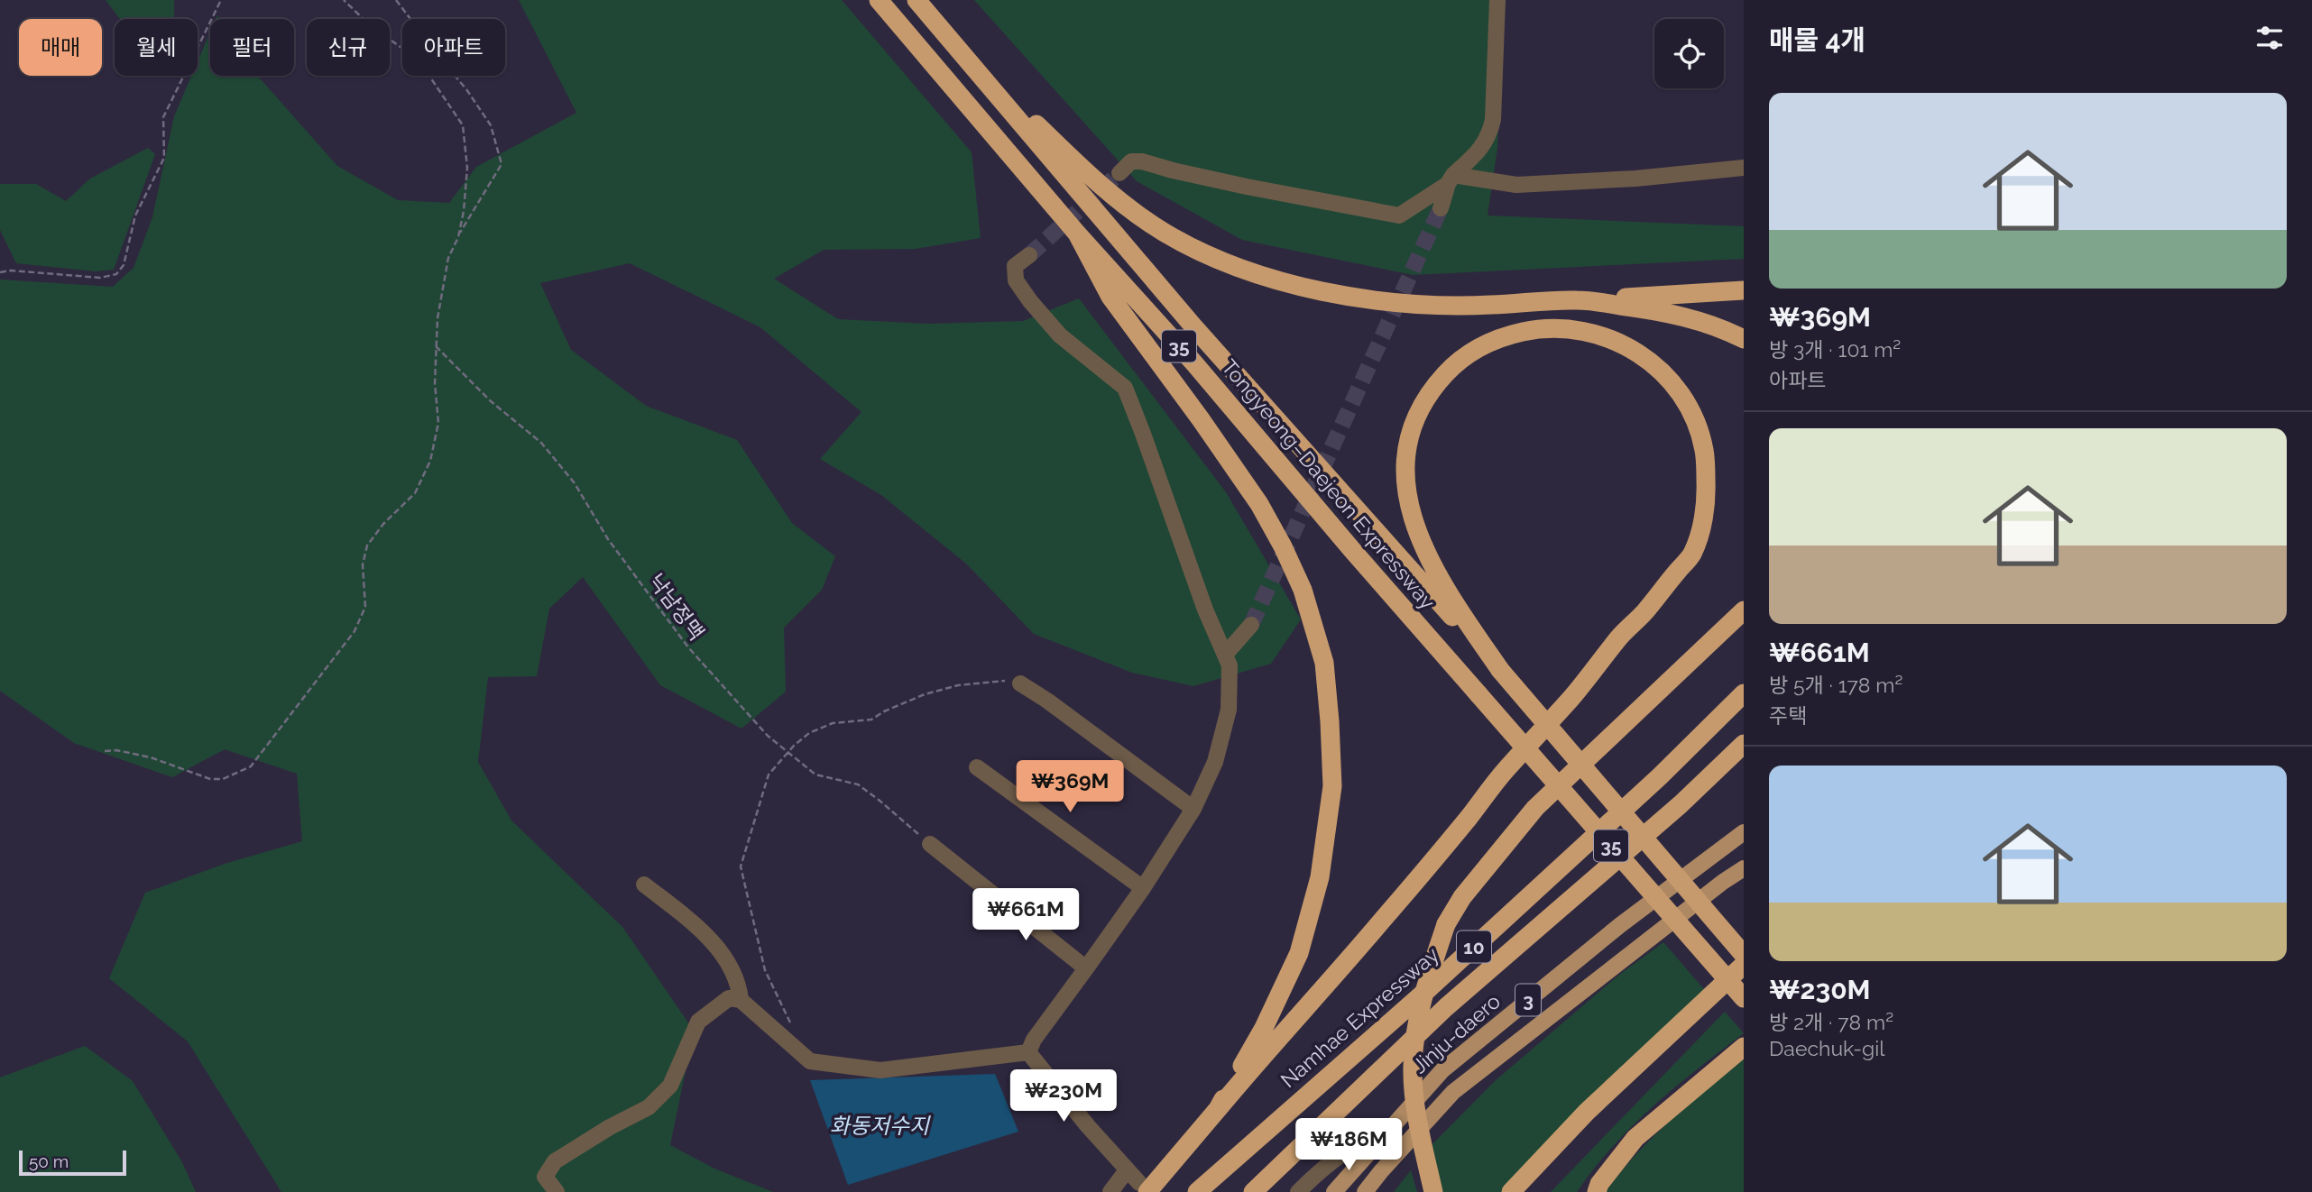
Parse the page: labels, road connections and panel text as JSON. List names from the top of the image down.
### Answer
{
  "streets": {
    "highway": [
      "35",
      "Tongyeong–Daejeon Expressway",
      "10",
      "Namhae Expressway"
    ],
    "main road": ["3", "Jinju-daero"],
    "path": ["낙남정맥"]
  },
  "water": ["화동저수지"],
  "scale_bar": "50 m",
  "page": {
    "heading": "매물 4개",
    "chip": [
      "매매",
      "월세",
      "필터",
      "신규",
      "아파트"
    ],
    "list": [
      {
        "name": "₩369M",
        "note": "방 3개 · 101 m² · 아파트"
      },
      {
        "name": "₩661M",
        "note": "방 5개 · 178 m² · 주택"
      },
      {
        "name": "₩230M",
        "note": "방 2개 · 78 m² · Daechuk-gil"
      }
    ],
    "price": [
      "₩369M",
      "₩661M",
      "₩230M",
      "₩186M"
    ],
    "scale": "50 m"
  }
}
